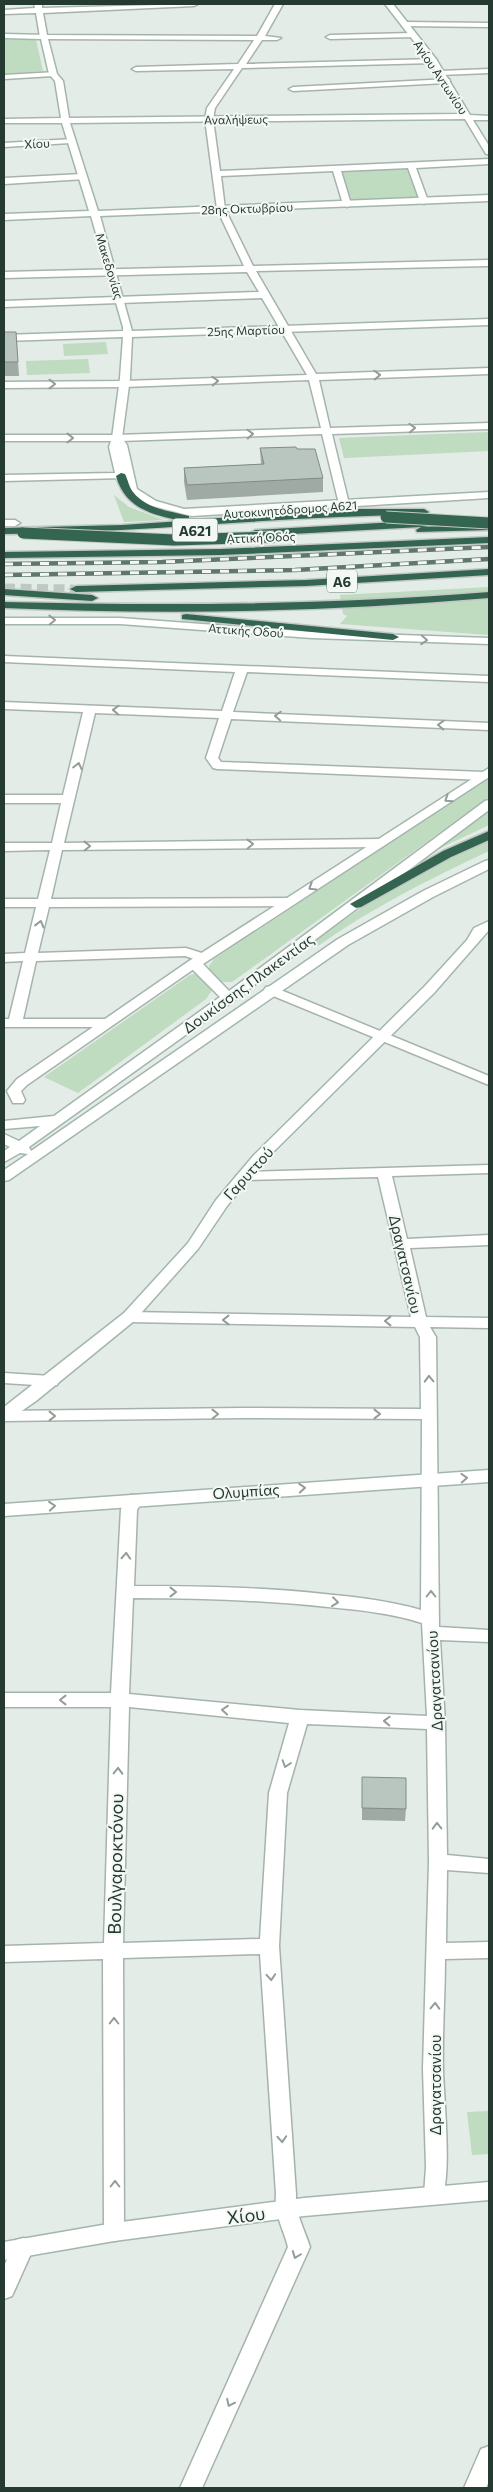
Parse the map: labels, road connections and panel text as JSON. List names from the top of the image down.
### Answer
{
  "streets": {
    "highway": [
      "Αυτοκινητόδρομος Α621",
      "Α621",
      "Αττική Οδός",
      "Α6"
    ],
    "street": [
      "Αγίου Αντωνίου",
      "Αναλήψεως",
      "Χίου",
      "28ης Οκτωβρίου",
      "Μακεδονίας",
      "25ης Μαρτίου",
      "Αττικής Οδού",
      "Δουκίσσης Πλακεντίας",
      "Γαρυττού",
      "Δραγατσανίου",
      "Ολυμπίας",
      "Βουλγαροκτόνου"
    ]
  },
  "crossings": [
    ["Αγίου Αντωνίου", "Αναλήψεως"],
    ["Αναλήψεως", "Μακεδονίας"],
    ["Χίου", "Μακεδονίας"],
    ["Χίου", "Δραγατσανίου"],
    ["Χίου", "Βουλγαροκτόνου"],
    ["28ης Οκτωβρίου", "Μακεδονίας"],
    ["Μακεδονίας", "25ης Μαρτίου"],
    ["Δραγατσανίου", "Ολυμπίας"],
    ["Ολυμπίας", "Βουλγαροκτόνου"]
  ],
  "one_way": ["Δραγατσανίου", "Βουλγαροκτόνου"]
}
